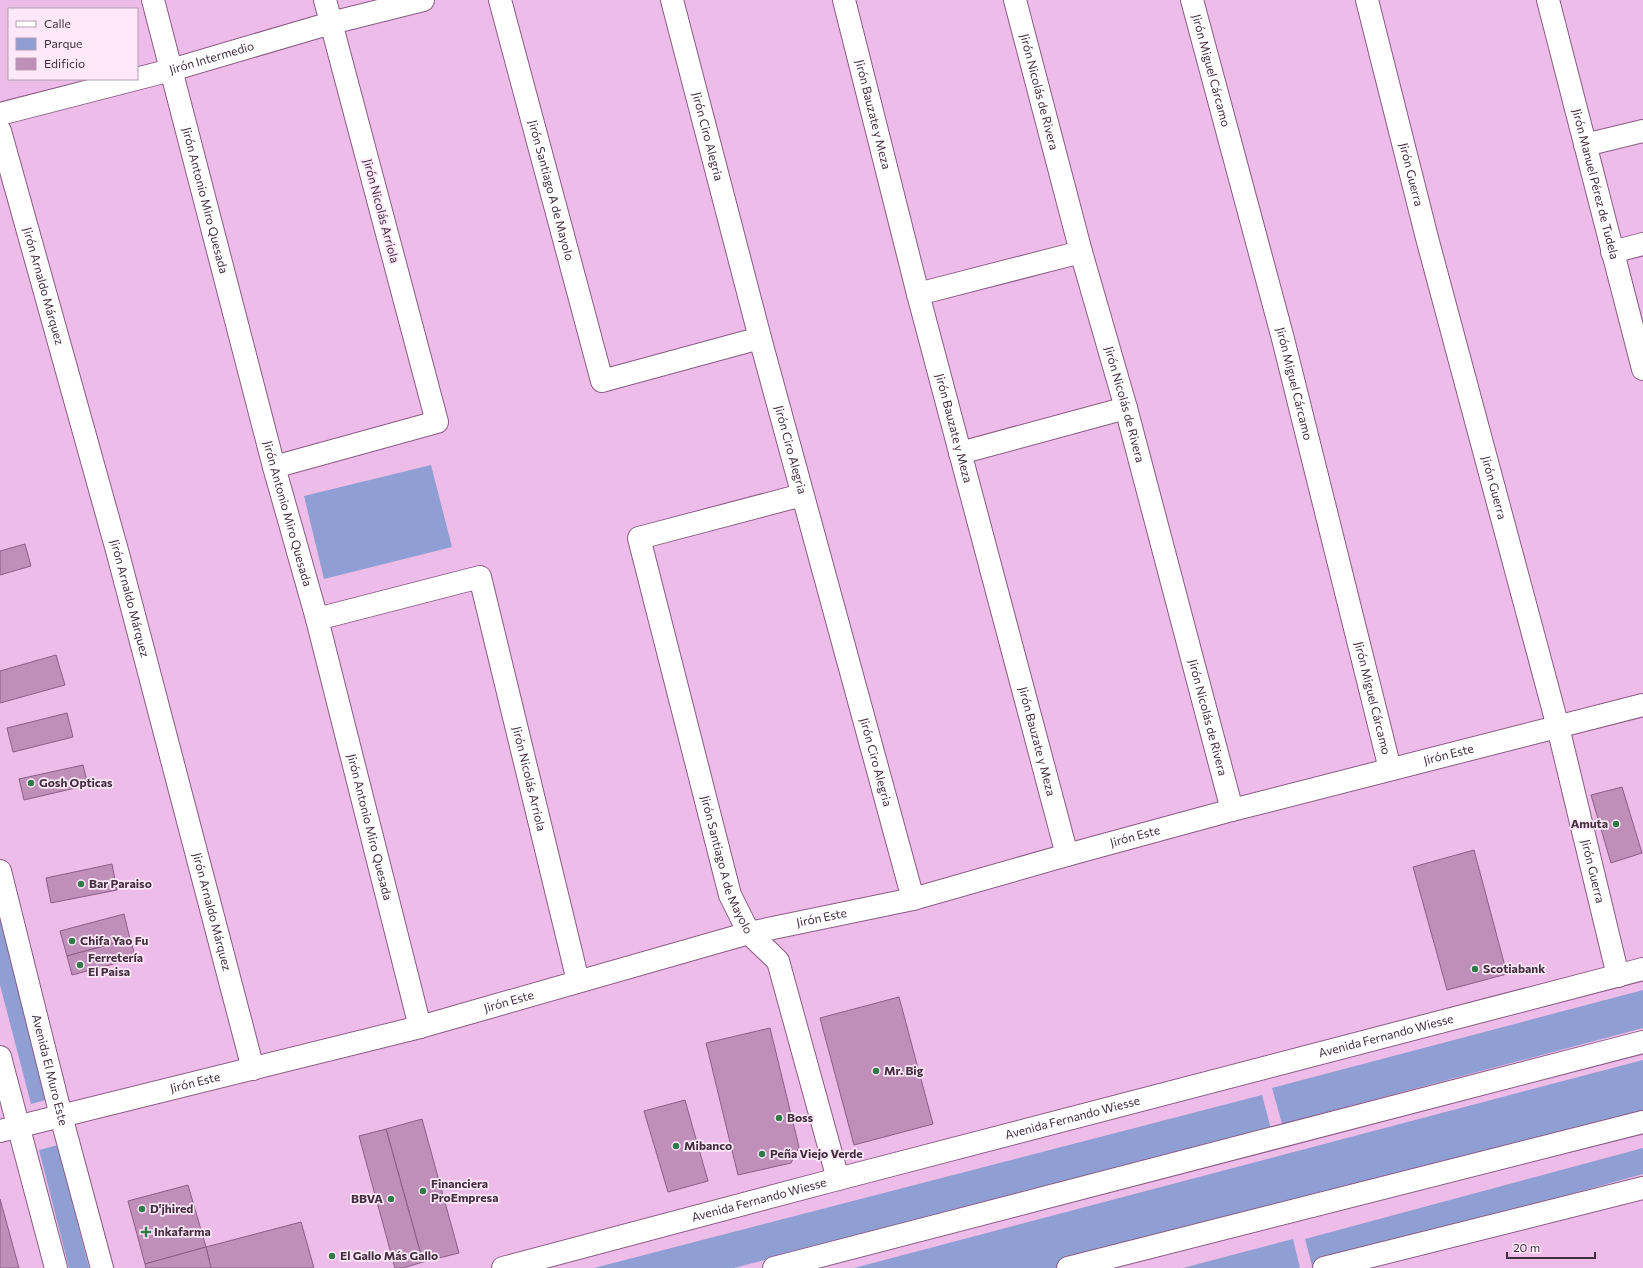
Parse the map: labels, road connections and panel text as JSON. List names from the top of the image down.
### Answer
{
  "streets": {
    "street": [
      "Jirón Intermedio",
      "Jirón Miguel Cárcamo",
      "Jirón Nicolás de Rivera",
      "Jirón Bauzate y Meza",
      "Jirón Ciro Alegria",
      "Jirón Guerra",
      "Jirón Manuel Pérez de Tudela",
      "Jirón Santiago A de Mayolo",
      "Jirón Antonio Miro Quesada",
      "Jirón Nicolás Arriola",
      "Jirón Arnaldo Márquez",
      "Jirón Este",
      "Avenida Fernando Wiesse",
      "Avenida El Muro Este"
    ]
  },
  "crossings": [
    ["Jirón Intermedio", "Jirón Antonio Miro Quesada"],
    ["Jirón Intermedio", "Jirón Nicolás Arriola"],
    ["Jirón Miguel Cárcamo", "Jirón Este"],
    ["Jirón Nicolás de Rivera", "Jirón Este"],
    ["Jirón Bauzate y Meza", "Jirón Este"],
    ["Jirón Ciro Alegria", "Jirón Santiago A de Mayolo"],
    ["Jirón Ciro Alegria", "Jirón Este"],
    ["Jirón Guerra", "Jirón Este"],
    ["Jirón Guerra", "Avenida Fernando Wiesse"],
    ["Jirón Santiago A de Mayolo", "Jirón Este"],
    ["Jirón Santiago A de Mayolo", "Avenida Fernando Wiesse"],
    ["Jirón Antonio Miro Quesada", "Jirón Nicolás Arriola"],
    ["Jirón Antonio Miro Quesada", "Jirón Este"],
    ["Jirón Nicolás Arriola", "Jirón Este"],
    ["Jirón Arnaldo Márquez", "Jirón Este"],
    ["Jirón Este", "Avenida El Muro Este"]
  ],
  "places": {
    "other": [
      "Gosh Opticas",
      "Amuta",
      "Bar Paraiso",
      "Chifa Yao Fu",
      "Ferretería El Paisa",
      "Scotiabank",
      "Mr. Big",
      "Boss",
      "Mibanco",
      "Peña Viejo Verde",
      "Financiera ProEmpresa",
      "BBVA",
      "D'jhired",
      "El Gallo Más Gallo"
    ],
    "health": ["Inkafarma"]
  },
  "legend": ["Calle", "Parque", "Edificio"],
  "scale_bar": "20 m"
}
